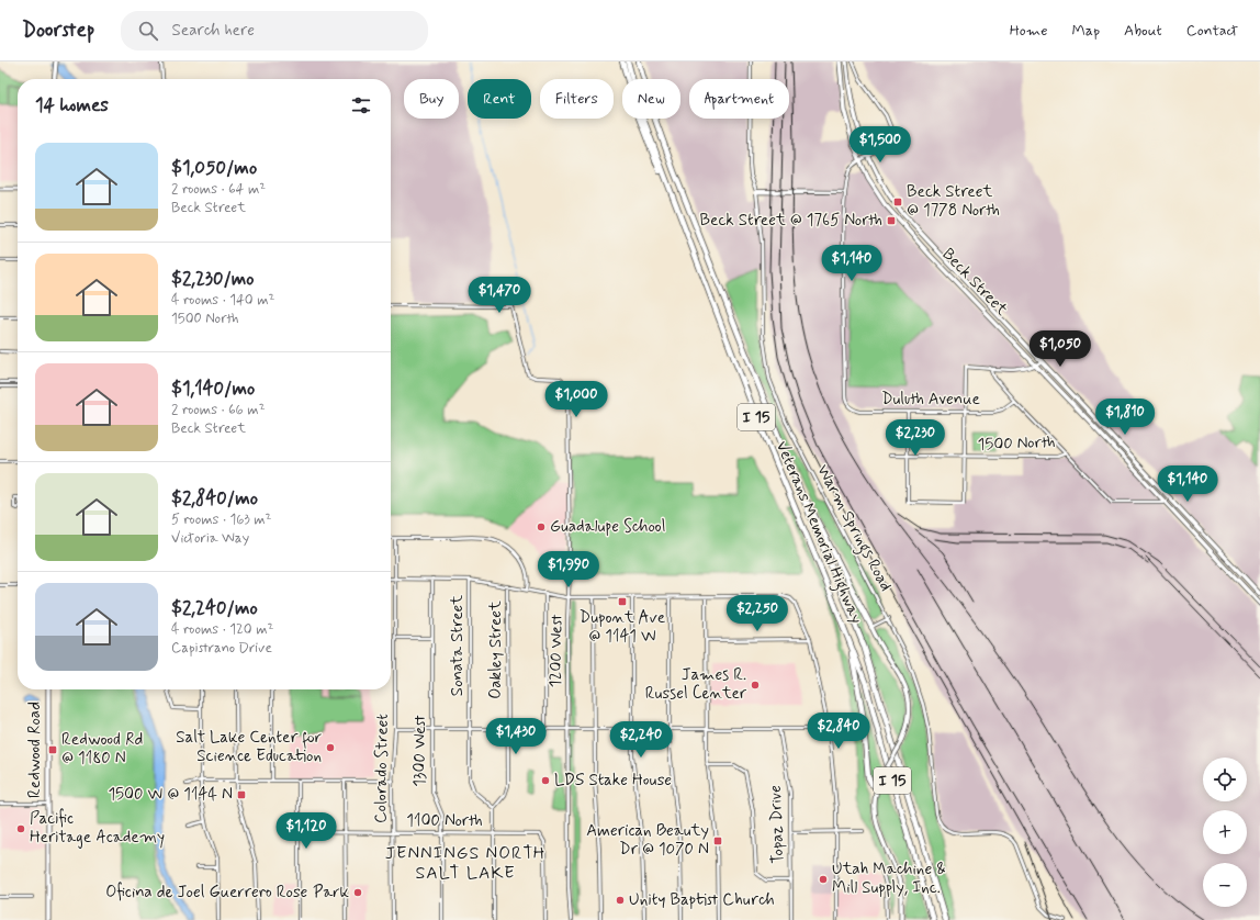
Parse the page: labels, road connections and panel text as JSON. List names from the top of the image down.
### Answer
{
  "streets": {
    "highway": ["I 15", "Veterans Memorial Highway"],
    "main road": ["Beck Street", "Redwood Road"],
    "street": [
      "Duluth Avenue",
      "1500 North",
      "Warm Springs Road",
      "Sonata Street",
      "Oakley Street",
      "1200 West",
      "1300 West",
      "Colorado Street",
      "1100 North",
      "Topaz Drive"
    ]
  },
  "crossings": [
    ["Sonata Street", "Oakley Street"],
    ["1300 West", "1100 North"],
    ["Colorado Street", "1100 North"]
  ],
  "districts": ["JENNINGS NORTH SALT LAKE"],
  "places": {
    "transit": [
      "Beck Street @ 1778 North",
      "Beck Street @ 1765 North",
      "Dupont Ave @ 1141 W",
      "Redwood Rd @ 1180 N",
      "1500 W @ 1144 N",
      "American Beauty Dr @ 1070 N"
    ],
    "other": [
      "Guadalupe School",
      "James R. Russel Center",
      "Salt Lake Center for Science Education",
      "LDS Stake House",
      "Pacific Heritage Academy",
      "Utah Machine & Mill Supply, Inc.",
      "Oficina de Joel Guerrero Rose Park",
      "Unity Baptist Church"
    ]
  },
  "page": {
    "header": "Doorstep",
    "search": "Search here",
    "nav": [
      "Home",
      "Map",
      "About",
      "Contact"
    ],
    "chip": [
      "Buy",
      "Rent",
      "Filters",
      "New",
      "Apartment"
    ],
    "heading": "14 homes",
    "price": [
      "$1,500",
      "$1,140",
      "$1,470",
      "$1,050",
      "$1,000",
      "$1,810",
      "$2,230",
      "$1,140",
      "$1,990",
      "$2,250",
      "$2,840",
      "$1,430",
      "$2,240",
      "$1,120"
    ],
    "list": [
      {
        "name": "$1,050/mo",
        "note": "2 rooms · 64 m² · Beck Street"
      },
      {
        "name": "$2,230/mo",
        "note": "4 rooms · 140 m² · 1500 North"
      },
      {
        "name": "$1,140/mo",
        "note": "2 rooms · 66 m² · Beck Street"
      },
      {
        "name": "$2,840/mo",
        "note": "5 rooms · 163 m² · Victoria Way"
      },
      {
        "name": "$2,240/mo",
        "note": "4 rooms · 120 m² · Capistrano Drive"
      }
    ],
    "map_buttons": ["+", "−"]
  }
}
